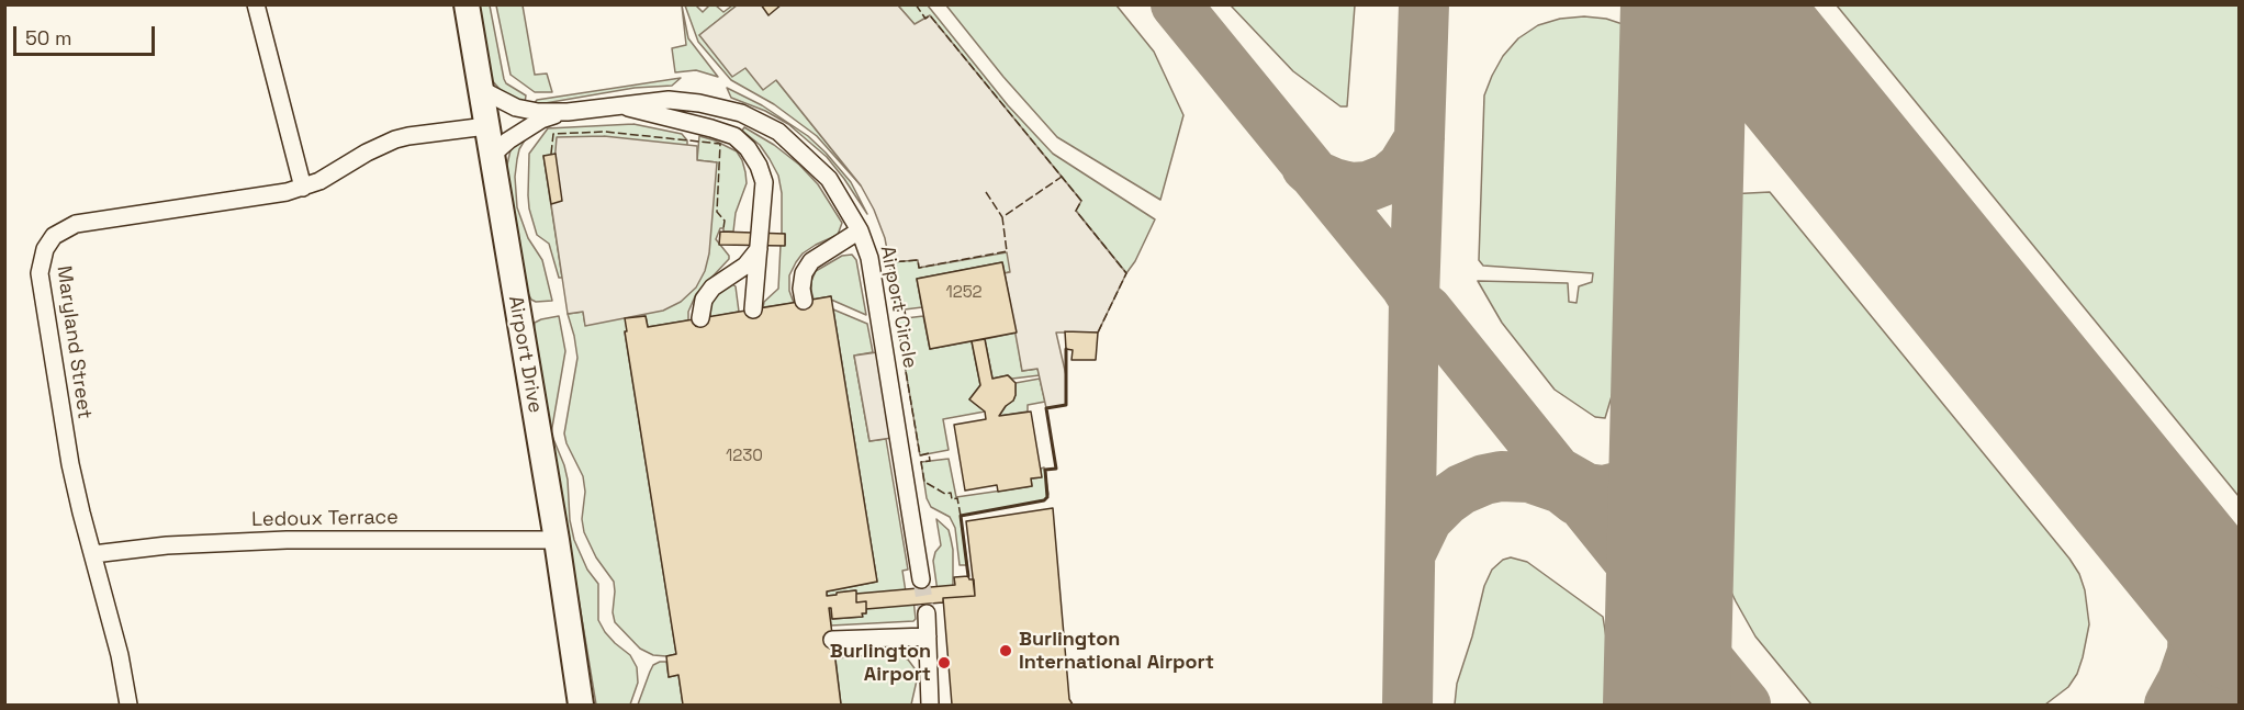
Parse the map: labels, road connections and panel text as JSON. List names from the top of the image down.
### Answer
{
  "streets": {
    "main road": ["Airport Drive"],
    "street": ["Airport Circle", "Maryland Street", "Ledoux Terrace"]
  },
  "crossings": [
    ["Airport Circle", "Airport Drive"],
    ["Maryland Street", "Airport Drive"],
    ["Maryland Street", "Ledoux Terrace"],
    ["Airport Drive", "Ledoux Terrace"]
  ],
  "places": ["Burlington International Airport", "Burlington Airport"],
  "house_numbers": ["1252", "1230"],
  "scale_bar": "50 m"
}
